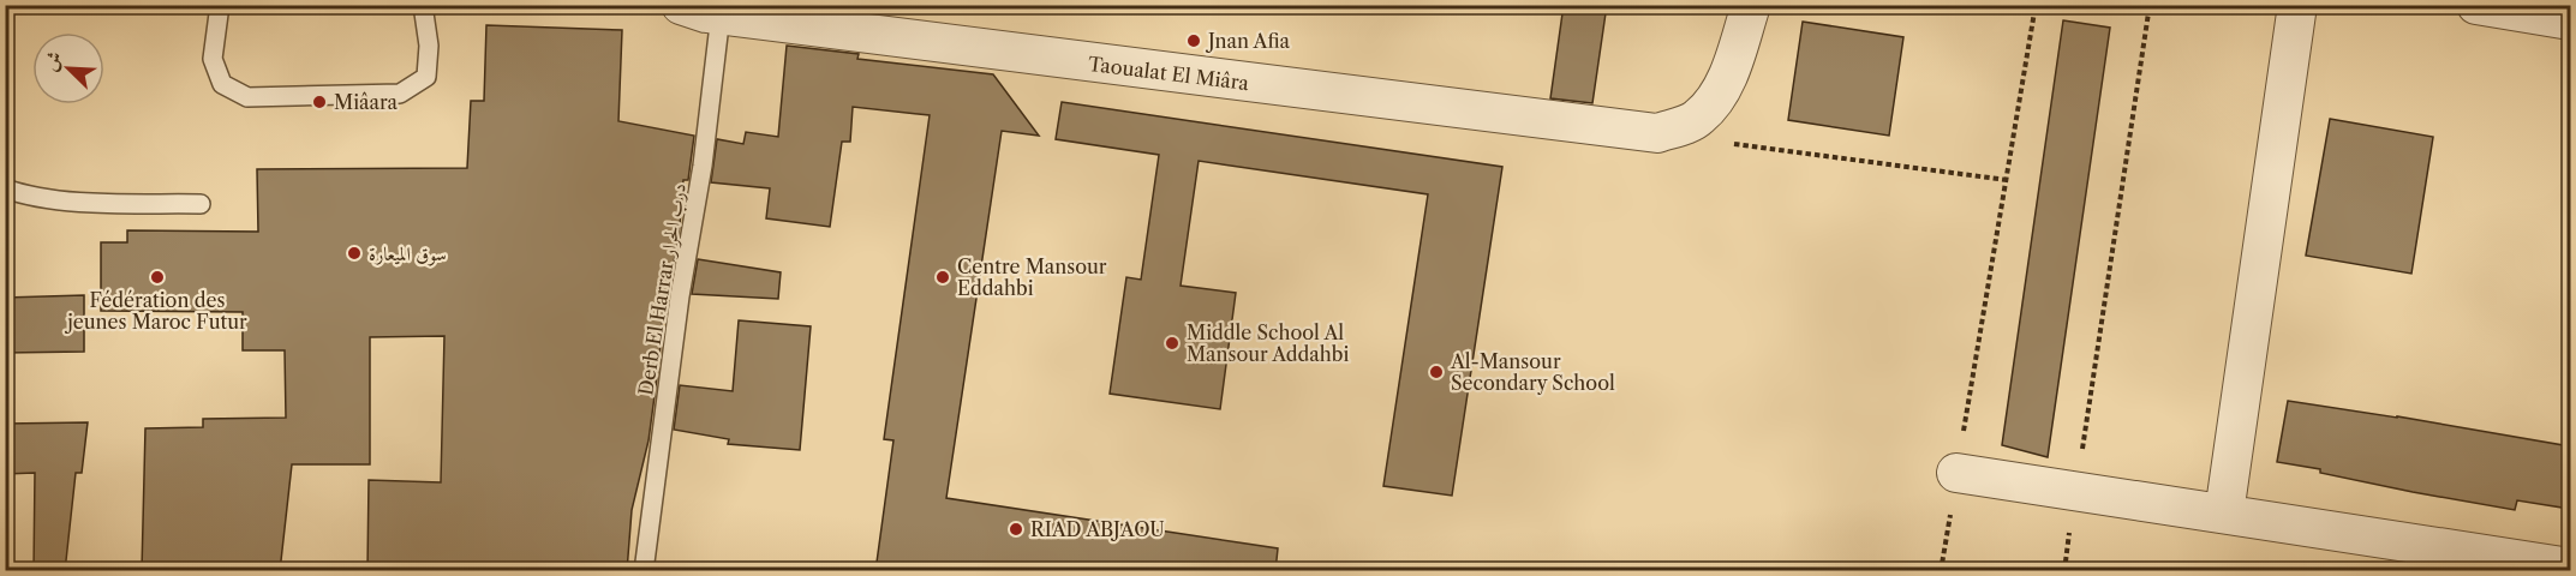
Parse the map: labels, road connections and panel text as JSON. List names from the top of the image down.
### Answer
{
  "streets": {
    "street": ["Taoualat El Miâra"],
    "lane": ["Derb El Harrar درب الحرار"]
  },
  "crossings": [
    ["Taoualat El Miâra", "Derb El Harrar درب الحرار"]
  ],
  "places": [
    "Jnan Afia",
    "Miâara",
    "سوق الميعارة",
    "Fédération des jeunes Maroc Futur",
    "Centre Mansour Eddahbi",
    "Middle School Al Mansour Addahbi",
    "Al-Mansour Secondary School",
    "RIAD ABJAOU"
  ],
  "north": "top left"
}
